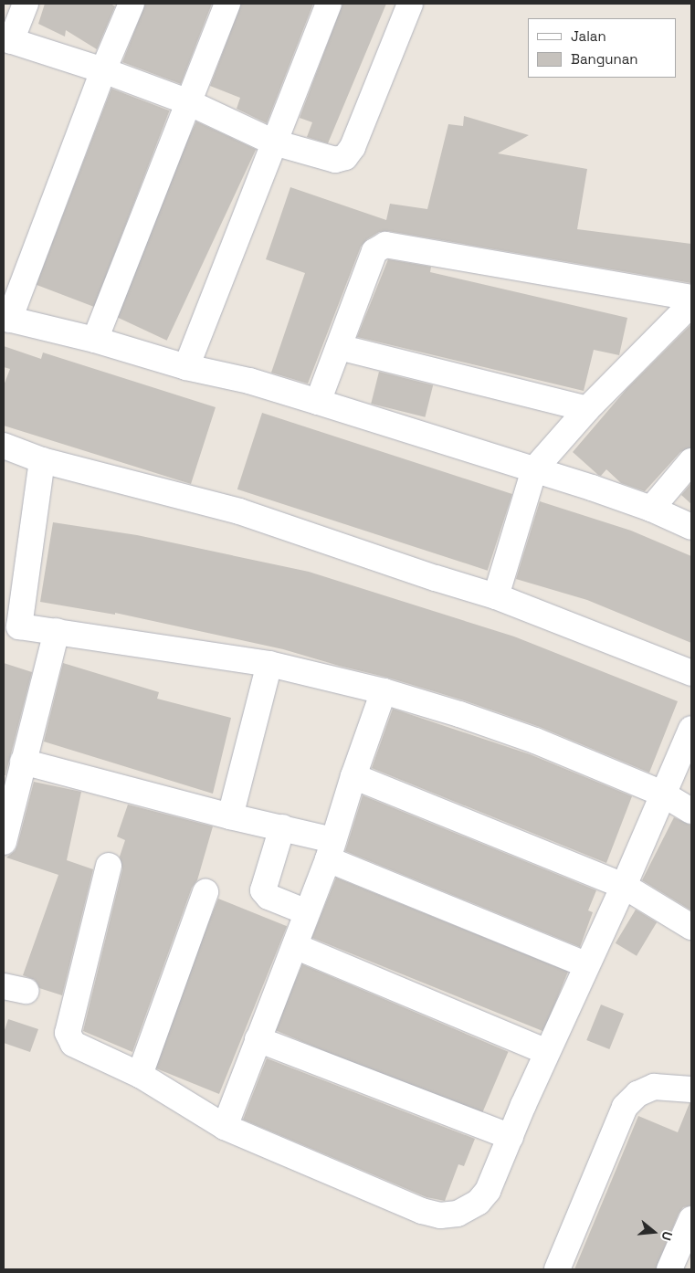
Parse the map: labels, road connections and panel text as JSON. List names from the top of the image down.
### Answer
{
  "legend": ["Jalan", "Bangunan"],
  "north": "right"
}
